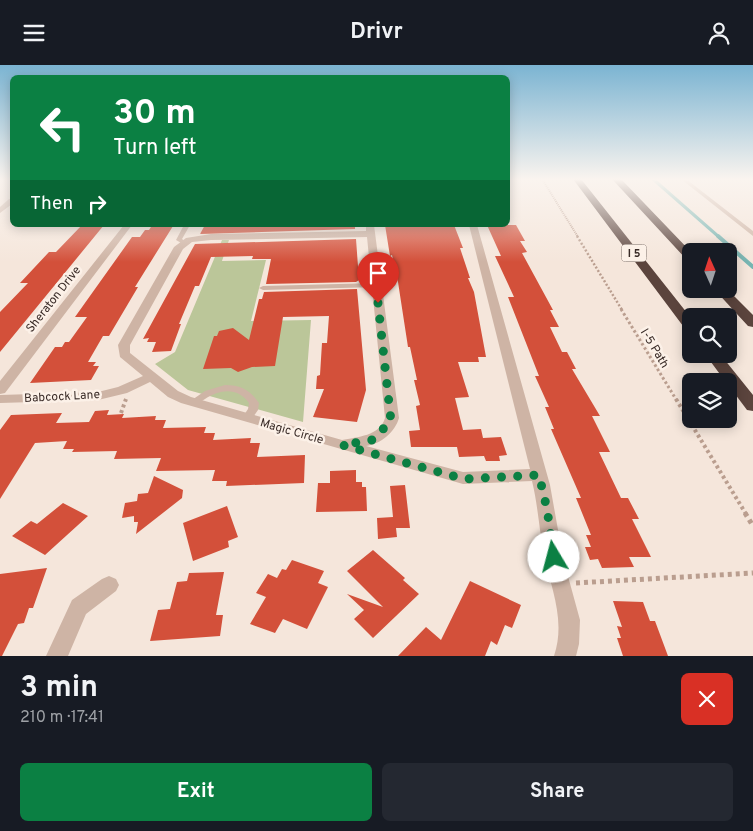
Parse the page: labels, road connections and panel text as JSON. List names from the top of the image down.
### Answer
{
  "streets": {
    "highway": ["I 5"],
    "street": ["Sheraton Drive", "Babcock Lane", "Magic Circle"],
    "path": ["I-5 Path"]
  },
  "crossings": [
    ["Babcock Lane", "Magic Circle"]
  ],
  "north": "top",
  "page": {
    "header": "Drivr",
    "turn": ["30 m", "Turn left"],
    "then": "Then",
    "heading": ["3 min", "210 m · 17:41"],
    "buttons": ["Exit", "Share"]
  }
}
